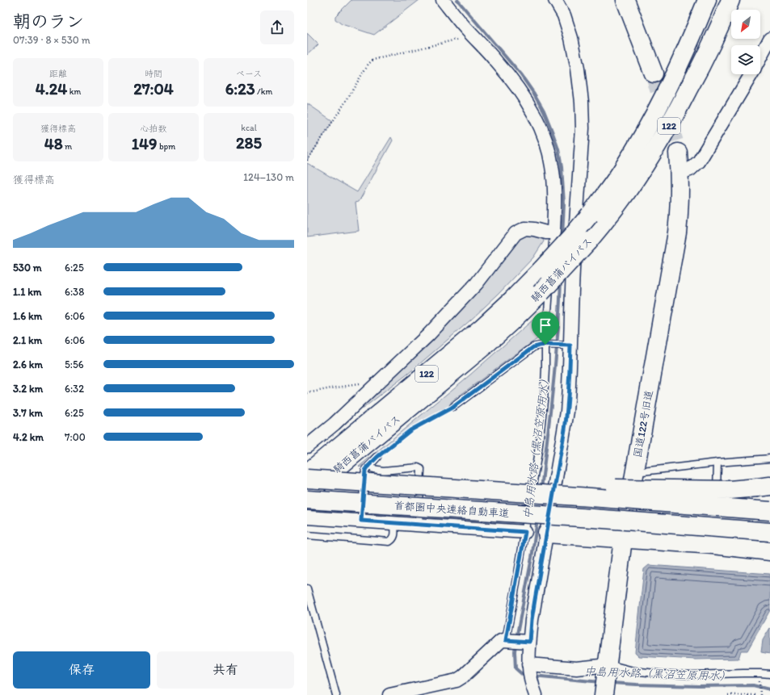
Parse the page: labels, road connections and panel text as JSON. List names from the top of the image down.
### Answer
{
  "streets": {
    "main road": [
      "122",
      "騎西菖蒲バイパス",
      "国道122号旧道",
      "首都圏中央連絡自動車道"
    ]
  },
  "water": ["中島用水路（黒沼笠原用水）"],
  "north": "bottom left",
  "page": {
    "heading": ["朝のラン", "07:39 · 8 × 530 m"],
    "stats": [
      ["距離", "4.24 km"],
      ["時間", "27:04"],
      ["ペース", "6:23 /km"],
      ["獲得標高", "48 m"],
      ["心拍数", "149 bpm"],
      ["kcal", "285"]
    ],
    "chart": ["獲得標高", "124–130 m"],
    "list": [
      {
        "name": "530 m",
        "note": "6:25"
      },
      {
        "name": "1.1 km",
        "note": "6:38"
      },
      {
        "name": "1.6 km",
        "note": "6:06"
      },
      {
        "name": "2.1 km",
        "note": "6:06"
      },
      {
        "name": "2.6 km",
        "note": "5:56"
      },
      {
        "name": "3.2 km",
        "note": "6:32"
      },
      {
        "name": "3.7 km",
        "note": "6:25"
      },
      {
        "name": "4.2 km",
        "note": "7:00"
      }
    ],
    "buttons": ["保存", "共有"]
  }
}
